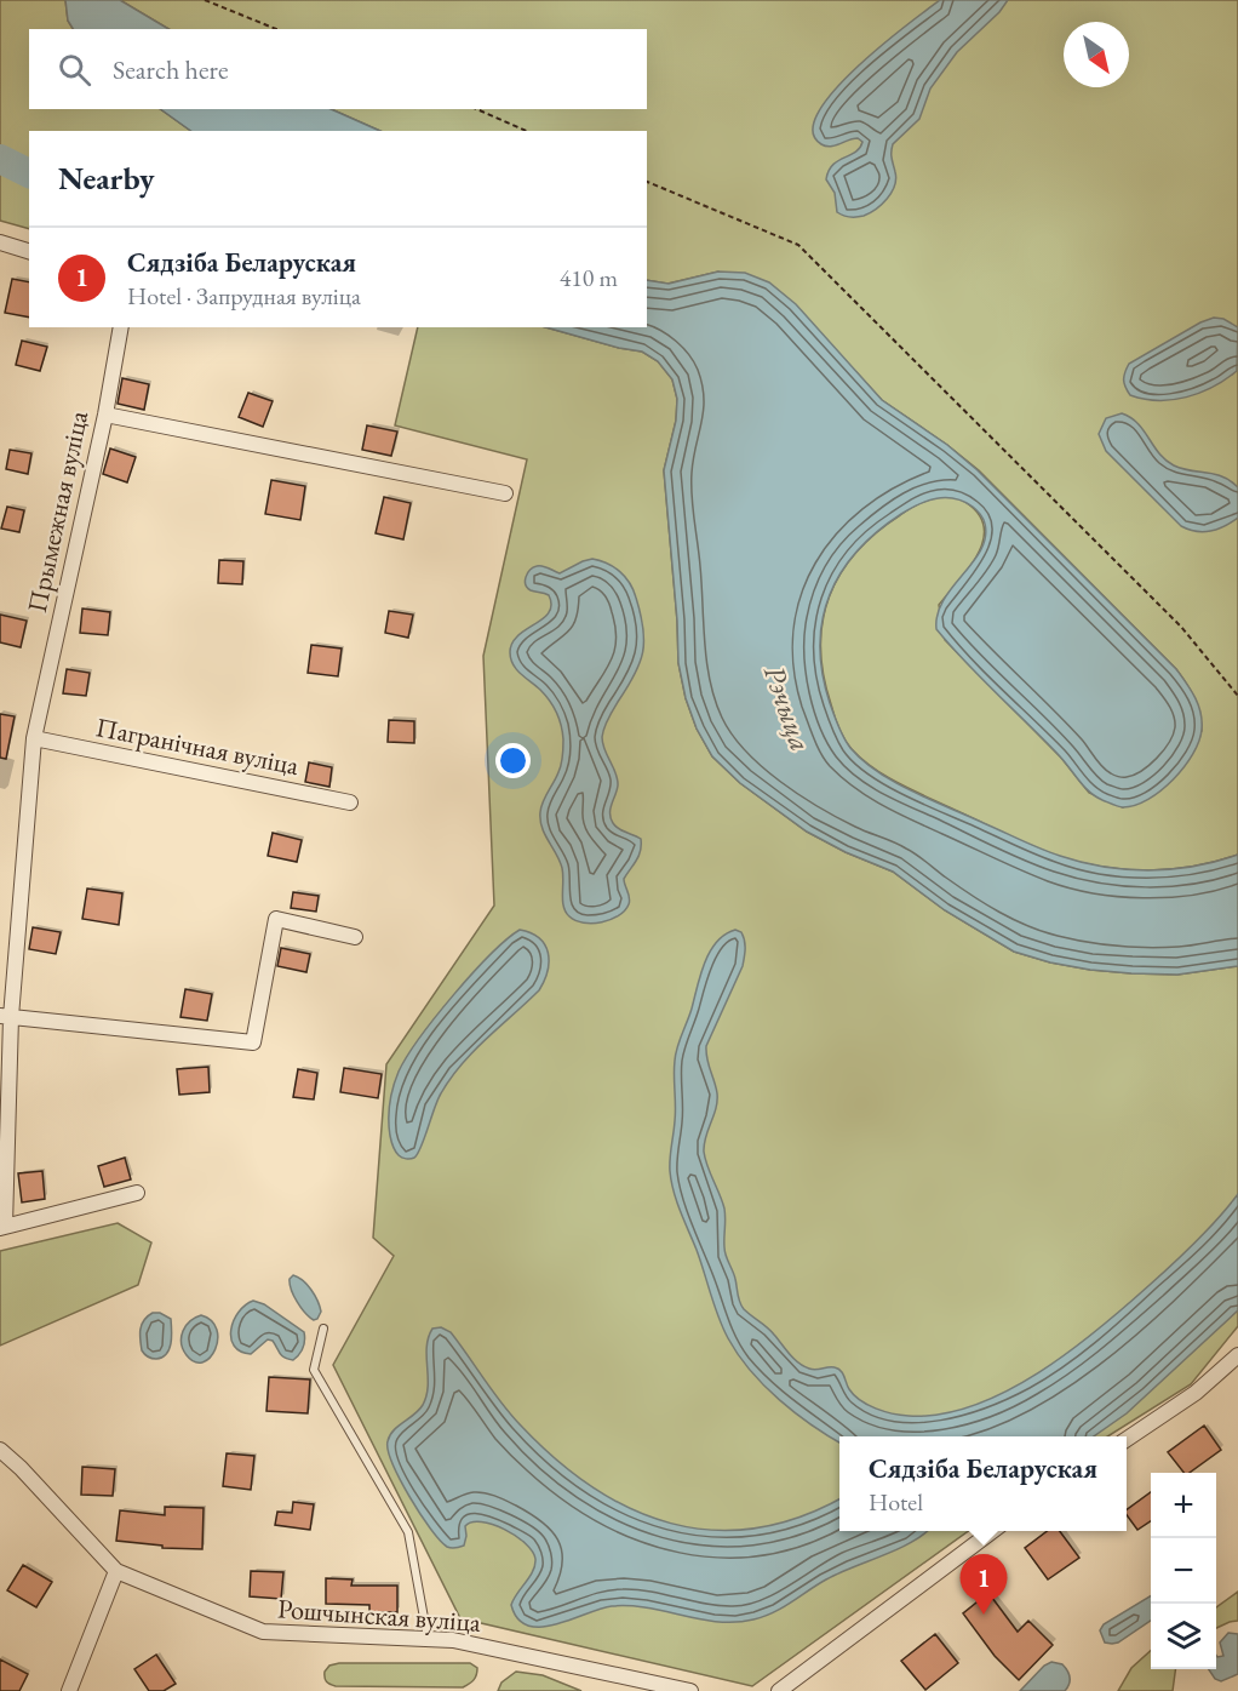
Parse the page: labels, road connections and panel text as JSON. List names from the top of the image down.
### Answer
{
  "streets": {
    "street": ["Прымежная вуліца", "Пагранічная вуліца", "Рошчынская вуліца"]
  },
  "crossings": [
    ["Прымежная вуліца", "Пагранічная вуліца"]
  ],
  "water": ["Рэчыца"],
  "north": "bottom right",
  "page": {
    "search": "Search here",
    "heading": "Nearby",
    "list": [
      {
        "mark": "1",
        "name": "Сядзіба Беларуская",
        "note": "Hotel · Запрудная вуліца",
        "value": "410 m"
      }
    ],
    "popup": ["Сядзіба Беларуская", "Hotel"],
    "map_buttons": ["+", "−"],
    "pins": "1"
  }
}
